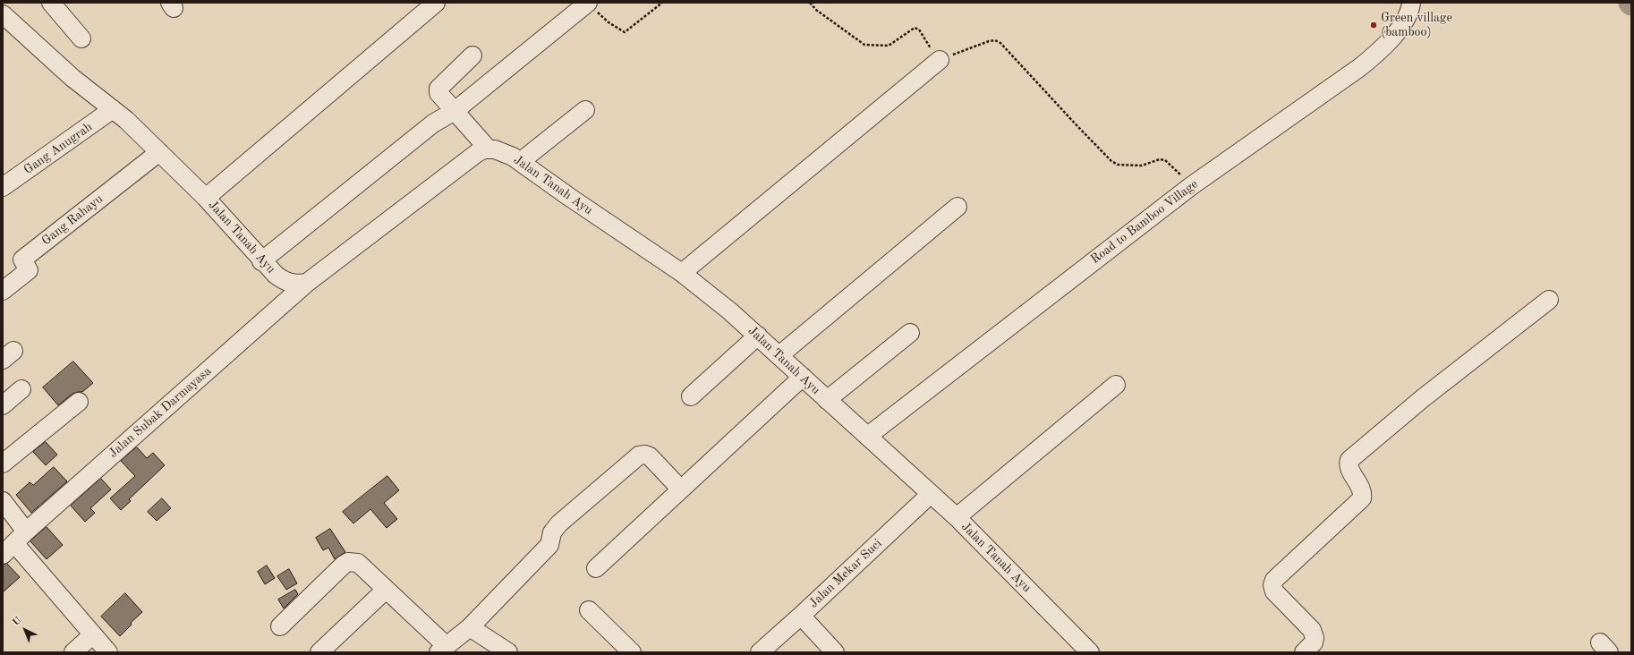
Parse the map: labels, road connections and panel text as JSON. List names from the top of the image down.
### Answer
{
  "streets": {
    "street": [
      "Gang Anugrah",
      "Jalan Tanah Ayu",
      "Gang Rahayu",
      "Road to Bamboo Village",
      "Jalan Subak Darmayasa",
      "Jalan Mekar Suci"
    ]
  },
  "crossings": [
    ["Gang Anugrah", "Jalan Tanah Ayu"],
    ["Jalan Tanah Ayu", "Gang Rahayu"],
    ["Jalan Tanah Ayu", "Road to Bamboo Village"],
    ["Jalan Tanah Ayu", "Jalan Subak Darmayasa"],
    ["Jalan Tanah Ayu", "Jalan Mekar Suci"]
  ],
  "places": ["Green village (bamboo)"],
  "north": "top left"
}
